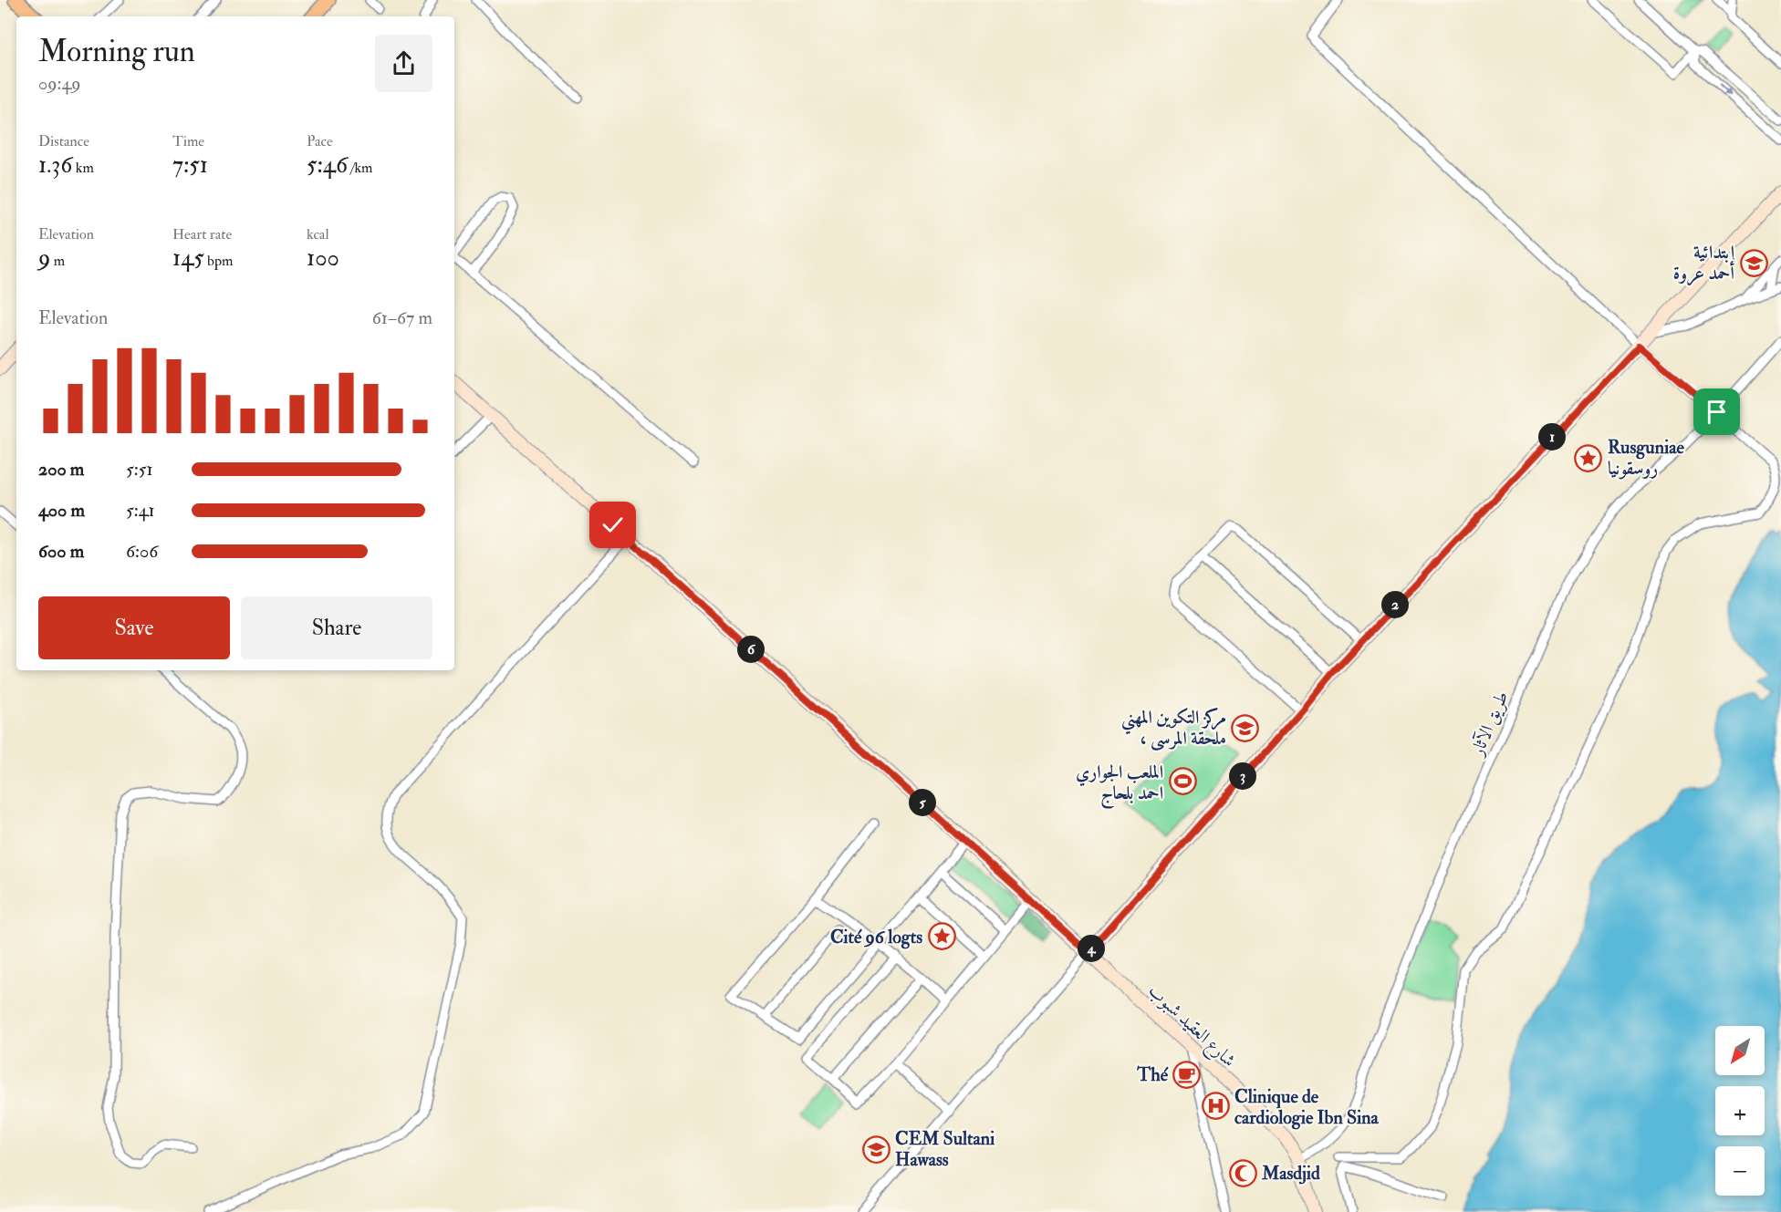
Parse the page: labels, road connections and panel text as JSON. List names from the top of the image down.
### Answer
{
  "streets": {
    "main road": ["شارع العقيد شبوب"],
    "street": ["طريق الآثار"]
  },
  "crossings": [
    ["طريق الآثار", "شارع العقيد شبوب"]
  ],
  "places": {
    "school or university": ["إبتدائية أحمد عروة", "مركز التكوين المهني ، ملحقة المرسى", "CEM Sultani Hawass"],
    "place": ["Rusguniae روسقونيا", "Cité 96 logts"],
    "sports": ["الملعب الجواري احمد بلحاج"],
    "cafe": ["Thé"],
    "hospital": ["Clinique de cardiologie Ibn Sina"],
    "mosque": ["Masdjid"]
  },
  "north": "bottom left",
  "page": {
    "heading": ["Morning run", "09:49"],
    "stats": [
      ["Distance", "1.36 km"],
      ["Time", "7:51"],
      ["Pace", "5:46 /km"],
      ["Elevation", "9 m"],
      ["Heart rate", "145 bpm"],
      ["kcal", "100"]
    ],
    "chart": ["Elevation", "61–67 m"],
    "pins": [
      "1",
      "2",
      "6",
      "3",
      "5",
      "4"
    ],
    "list": [
      {
        "name": "200 m",
        "note": "5:51"
      },
      {
        "name": "400 m",
        "note": "5:41"
      },
      {
        "name": "600 m",
        "note": "6:06"
      }
    ],
    "buttons": ["Save", "Share"],
    "map_buttons": ["+", "−"]
  }
}
